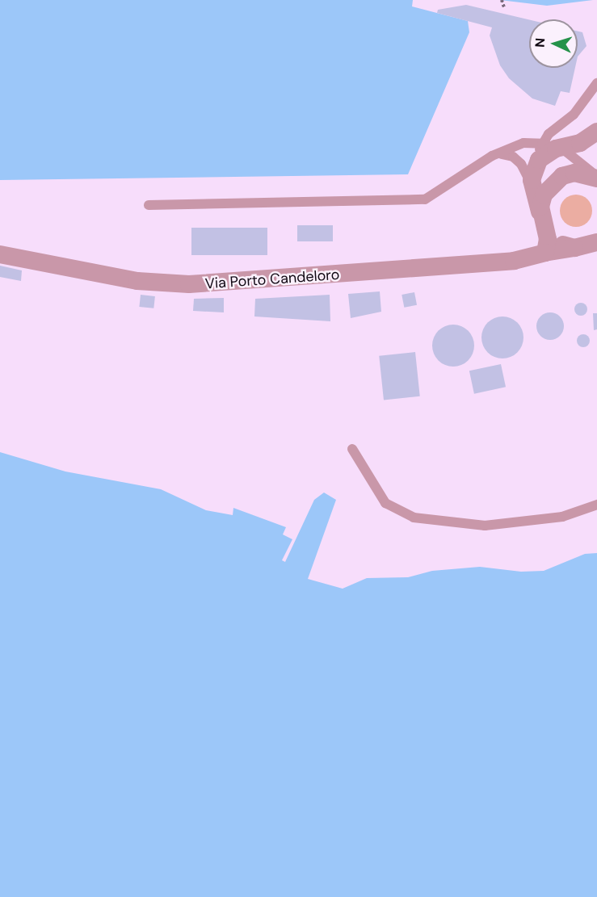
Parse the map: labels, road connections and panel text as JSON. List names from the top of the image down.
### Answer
{
  "streets": {
    "street": ["Via Porto Candeloro"]
  },
  "north": "left"
}
